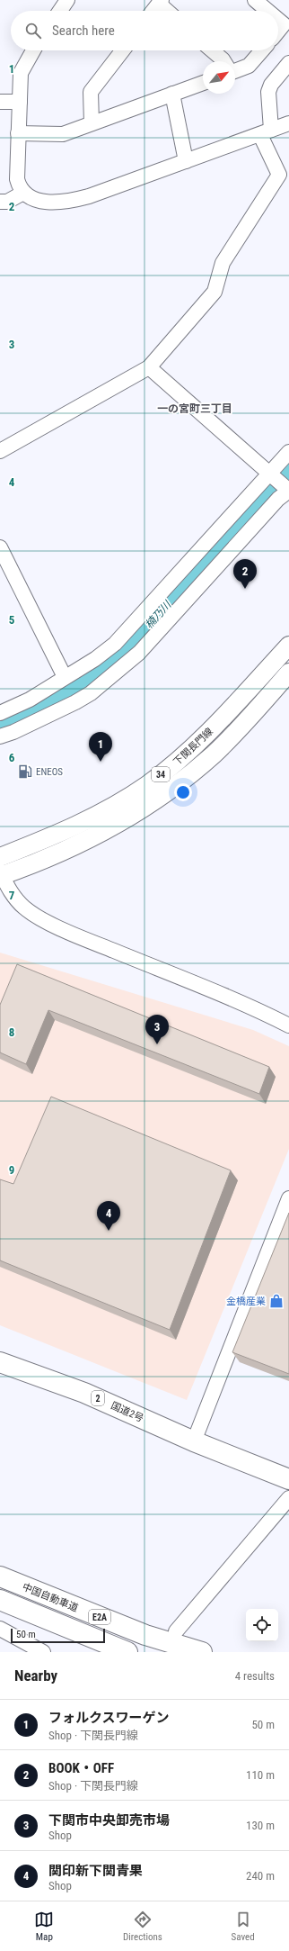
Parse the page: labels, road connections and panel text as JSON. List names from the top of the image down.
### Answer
{
  "streets": {
    "highway": [
      "2",
      "国道2号",
      "中国自動車道",
      "E2A"
    ],
    "main road": ["下関長門線", "34"]
  },
  "districts": ["一の宮町三丁目"],
  "water": ["楠乃川"],
  "places": {
    "fuel station": ["ENEOS"],
    "shop": ["金橋産業"]
  },
  "scale_bar": "50 m",
  "north": "top right",
  "page": {
    "search": "Search here",
    "pins": [
      "2",
      "1",
      "3",
      "4"
    ],
    "scale": "50 m",
    "heading": ["Nearby", "4 results"],
    "list": [
      {
        "mark": "1",
        "name": "フォルクスワーゲン",
        "note": "Shop · 下関長門線",
        "value": "50 m"
      },
      {
        "mark": "2",
        "name": "BOOK・OFF",
        "note": "Shop · 下関長門線",
        "value": "110 m"
      },
      {
        "mark": "3",
        "name": "下関市中央卸売市場",
        "note": "Shop",
        "value": "130 m"
      },
      {
        "mark": "4",
        "name": "関印新下関青果",
        "note": "Shop",
        "value": "240 m"
      }
    ],
    "nav": ["Map", "Directions", "Saved"]
  },
  "grid": {
    "rows": [
      "1",
      "2",
      "3",
      "4",
      "5",
      "6",
      "7",
      "8",
      "9"
    ]
  }
}
